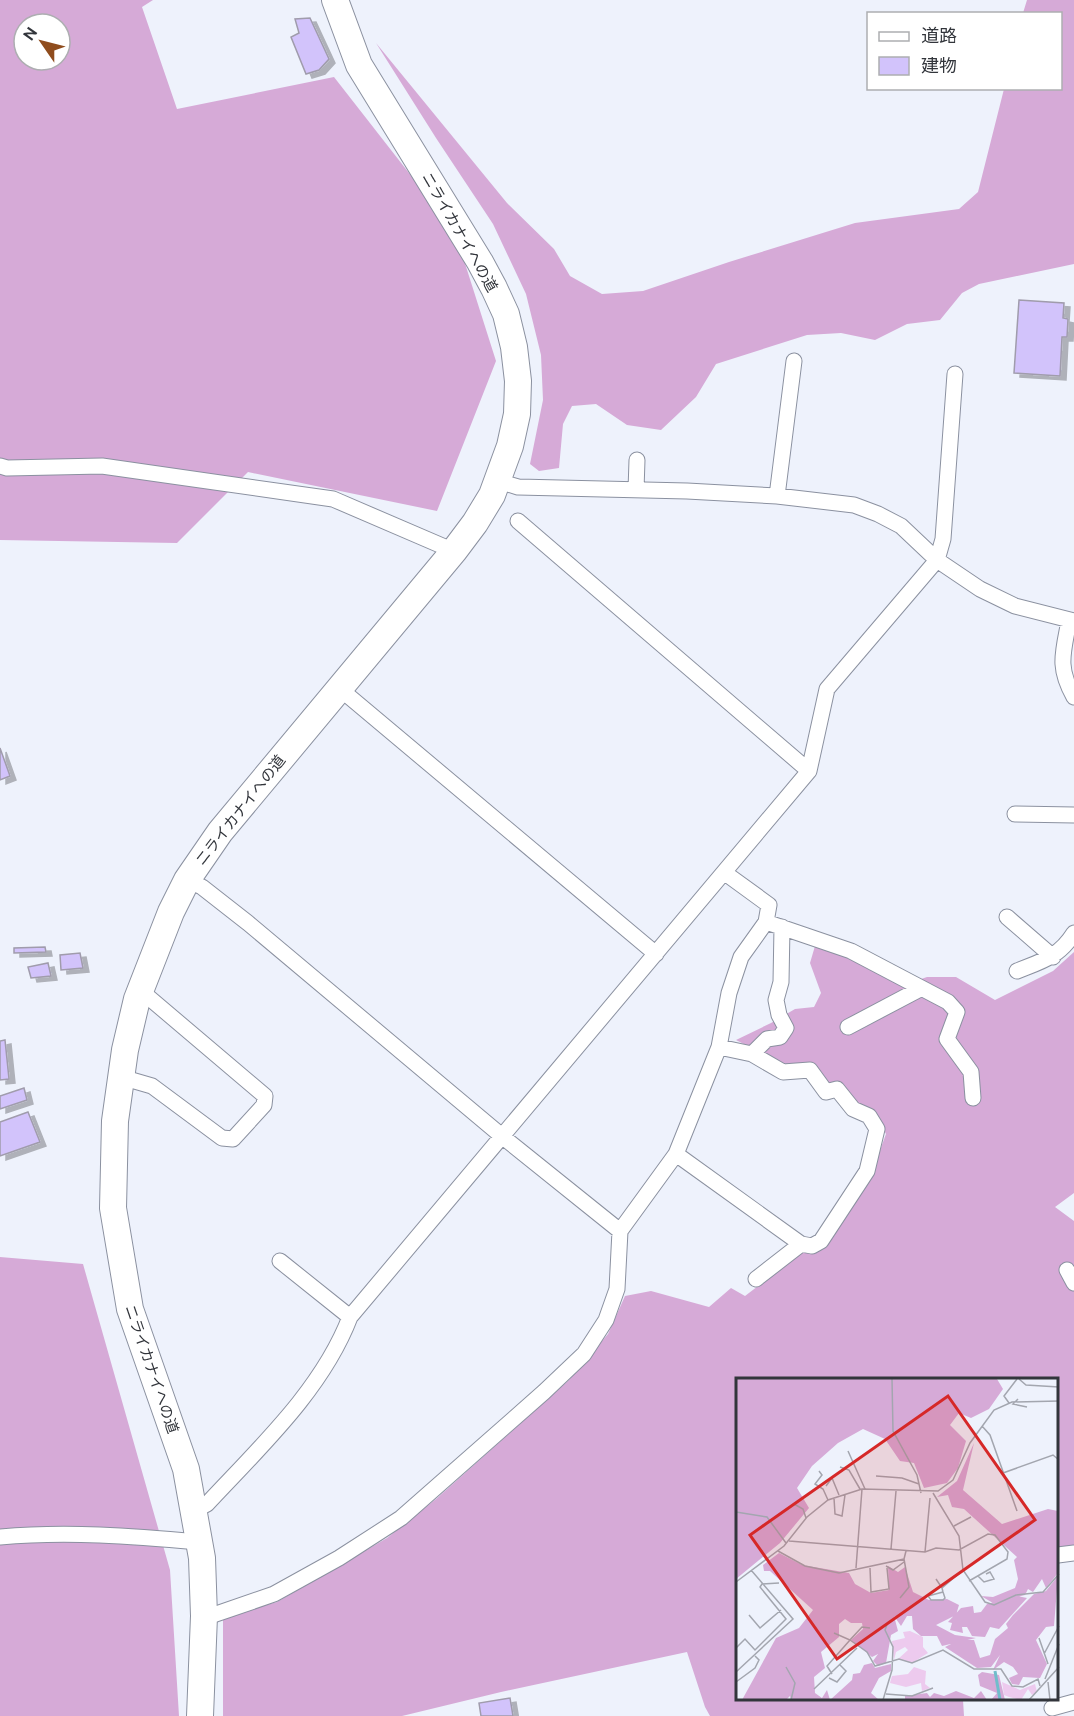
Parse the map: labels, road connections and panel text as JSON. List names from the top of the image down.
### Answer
{
  "streets": {
    "main road": ["ニライカナイへの道"]
  },
  "legend": ["道路", "建物"],
  "north": "top left"
}
